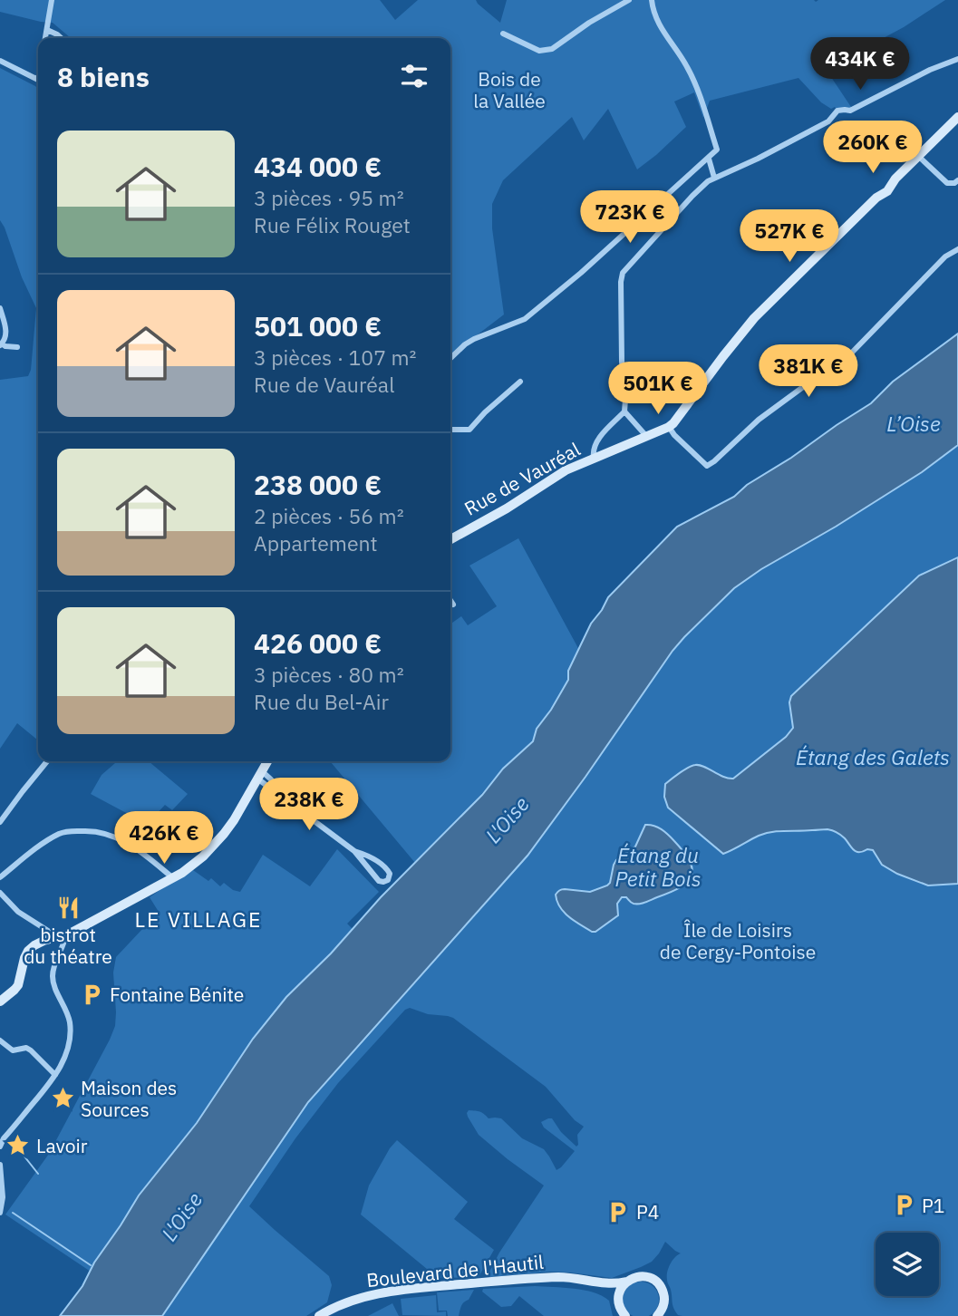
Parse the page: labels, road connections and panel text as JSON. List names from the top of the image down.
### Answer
{
  "streets": {
    "street": ["Rue de Vauréal", "Boulevard de l'Hautil"]
  },
  "districts": ["LE VILLAGE"],
  "water": [
    "L’Oise",
    "Étang des Galets",
    "L'Oise",
    "Étang du Petit Bois"
  ],
  "parks": ["Bois de la Vallée", "Île de Loisirs de Cergy-Pontoise"],
  "places": {
    "restaurant": ["bistrot du théatre"],
    "parking": ["Fontaine Bénite", "P1", "P4"],
    "place": ["Maison des Sources", "Lavoir"]
  },
  "page": {
    "price": [
      "434K €",
      "260K €",
      "723K €",
      "527K €",
      "381K €",
      "501K €",
      "238K €",
      "426K €"
    ],
    "heading": "8 biens",
    "list": [
      {
        "name": "434 000 €",
        "note": "3 pièces · 95 m² · Rue Félix Rouget"
      },
      {
        "name": "501 000 €",
        "note": "3 pièces · 107 m² · Rue de Vauréal"
      },
      {
        "name": "238 000 €",
        "note": "2 pièces · 56 m² · Appartement"
      },
      {
        "name": "426 000 €",
        "note": "3 pièces · 80 m² · Rue du Bel-Air"
      }
    ]
  }
}
